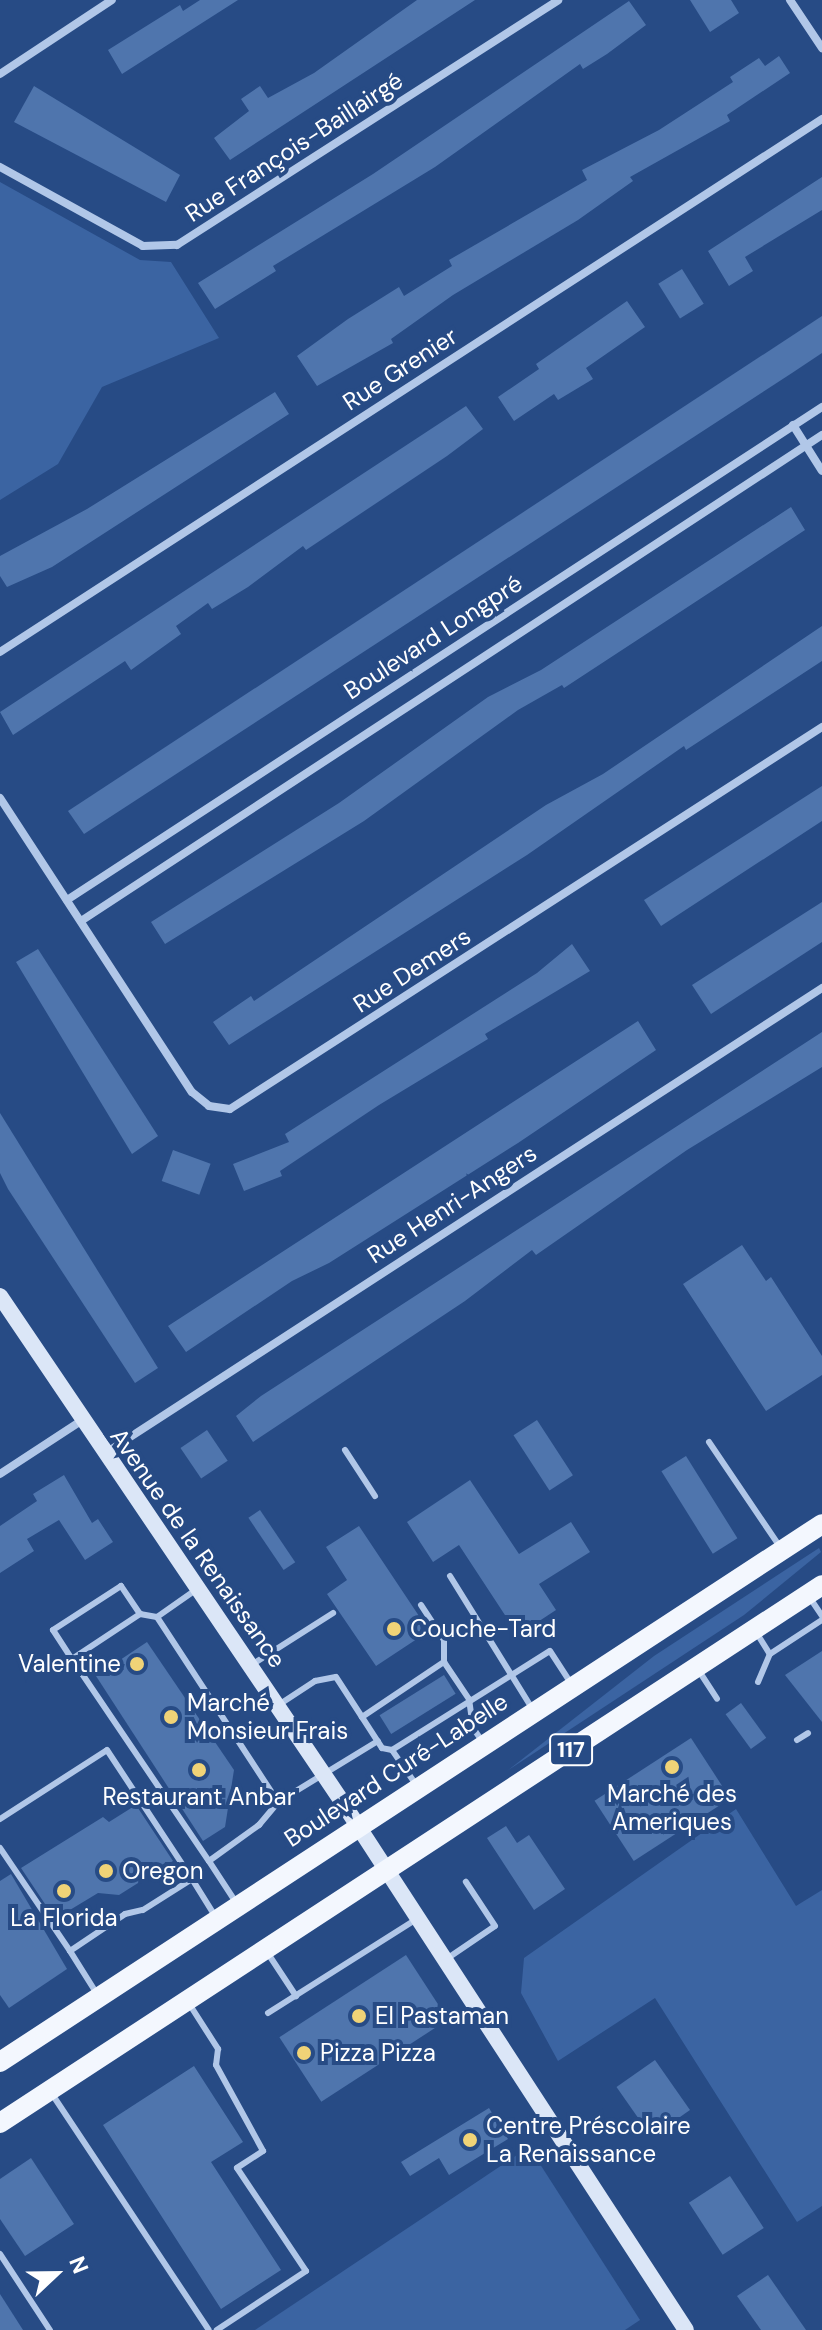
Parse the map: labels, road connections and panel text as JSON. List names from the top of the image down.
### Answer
{
  "streets": {
    "main road": ["117", "Boulevard Curé-Labelle"],
    "street": [
      "Rue François-Baillairgé",
      "Rue Grenier",
      "Boulevard Longpré",
      "Rue Demers",
      "Rue Henri-Angers",
      "Avenue de la Renaissance"
    ]
  },
  "crossings": [
    ["Boulevard Longpré", "Rue Demers"],
    ["Rue Henri-Angers", "Avenue de la Renaissance"],
    ["Avenue de la Renaissance", "117"],
    ["Avenue de la Renaissance", "Boulevard Curé-Labelle"]
  ],
  "places": [
    "Couche-Tard",
    "Valentine",
    "Marché Monsieur Frais",
    "Marché des Ameriques",
    "Restaurant Anbar",
    "Oregon",
    "La Florida",
    "El Pastaman",
    "Pizza Pizza",
    "Centre Préscolaire La Renaissance"
  ],
  "north": "right"
}
